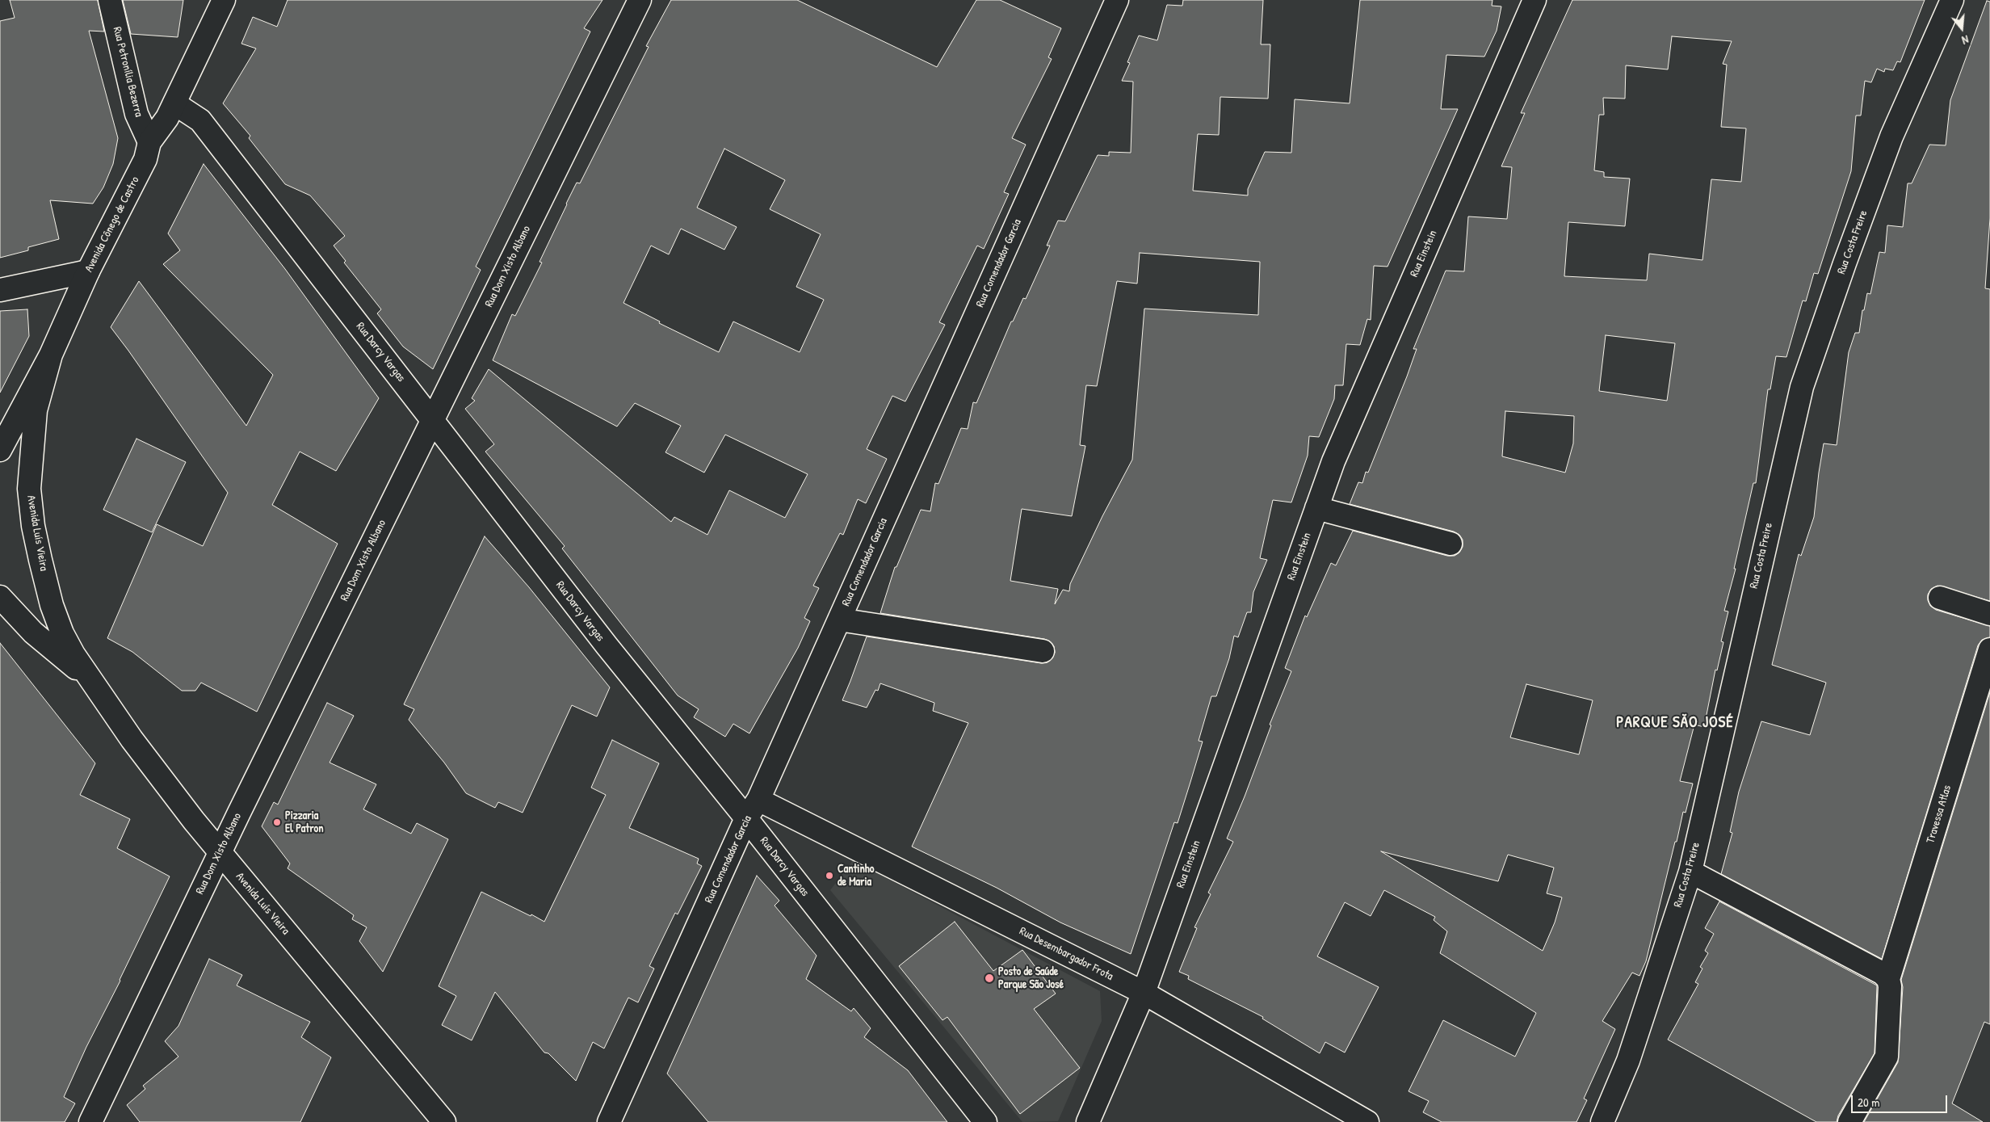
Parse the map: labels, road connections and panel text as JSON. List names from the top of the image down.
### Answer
{
  "streets": {
    "street": [
      "Rua Petronília Bezerra",
      "Avenida Cônego de Castro",
      "Rua Costa Freire",
      "Rua Einstein",
      "Rua Comendador Garcia",
      "Rua Dom Xisto Albano",
      "Rua Darcy Vargas",
      "Avenida Luís Vieira",
      "Travessa Atlas",
      "Rua Desembargador Frota"
    ]
  },
  "crossings": [
    ["Rua Petronília Bezerra", "Avenida Cônego de Castro"],
    ["Avenida Cônego de Castro", "Rua Darcy Vargas"],
    ["Avenida Cônego de Castro", "Avenida Luís Vieira"],
    ["Rua Einstein", "Rua Desembargador Frota"],
    ["Rua Comendador Garcia", "Rua Darcy Vargas"],
    ["Rua Comendador Garcia", "Rua Desembargador Frota"],
    ["Rua Dom Xisto Albano", "Rua Darcy Vargas"],
    ["Rua Dom Xisto Albano", "Avenida Luís Vieira"]
  ],
  "districts": ["PARQUE SĂO JOSÉ"],
  "places": ["Pizzaria El Patron", "Cantinho de Maria", "Posto de Saúde Parque São José"],
  "scale_bar": "20 m",
  "north": "bottom"
}
